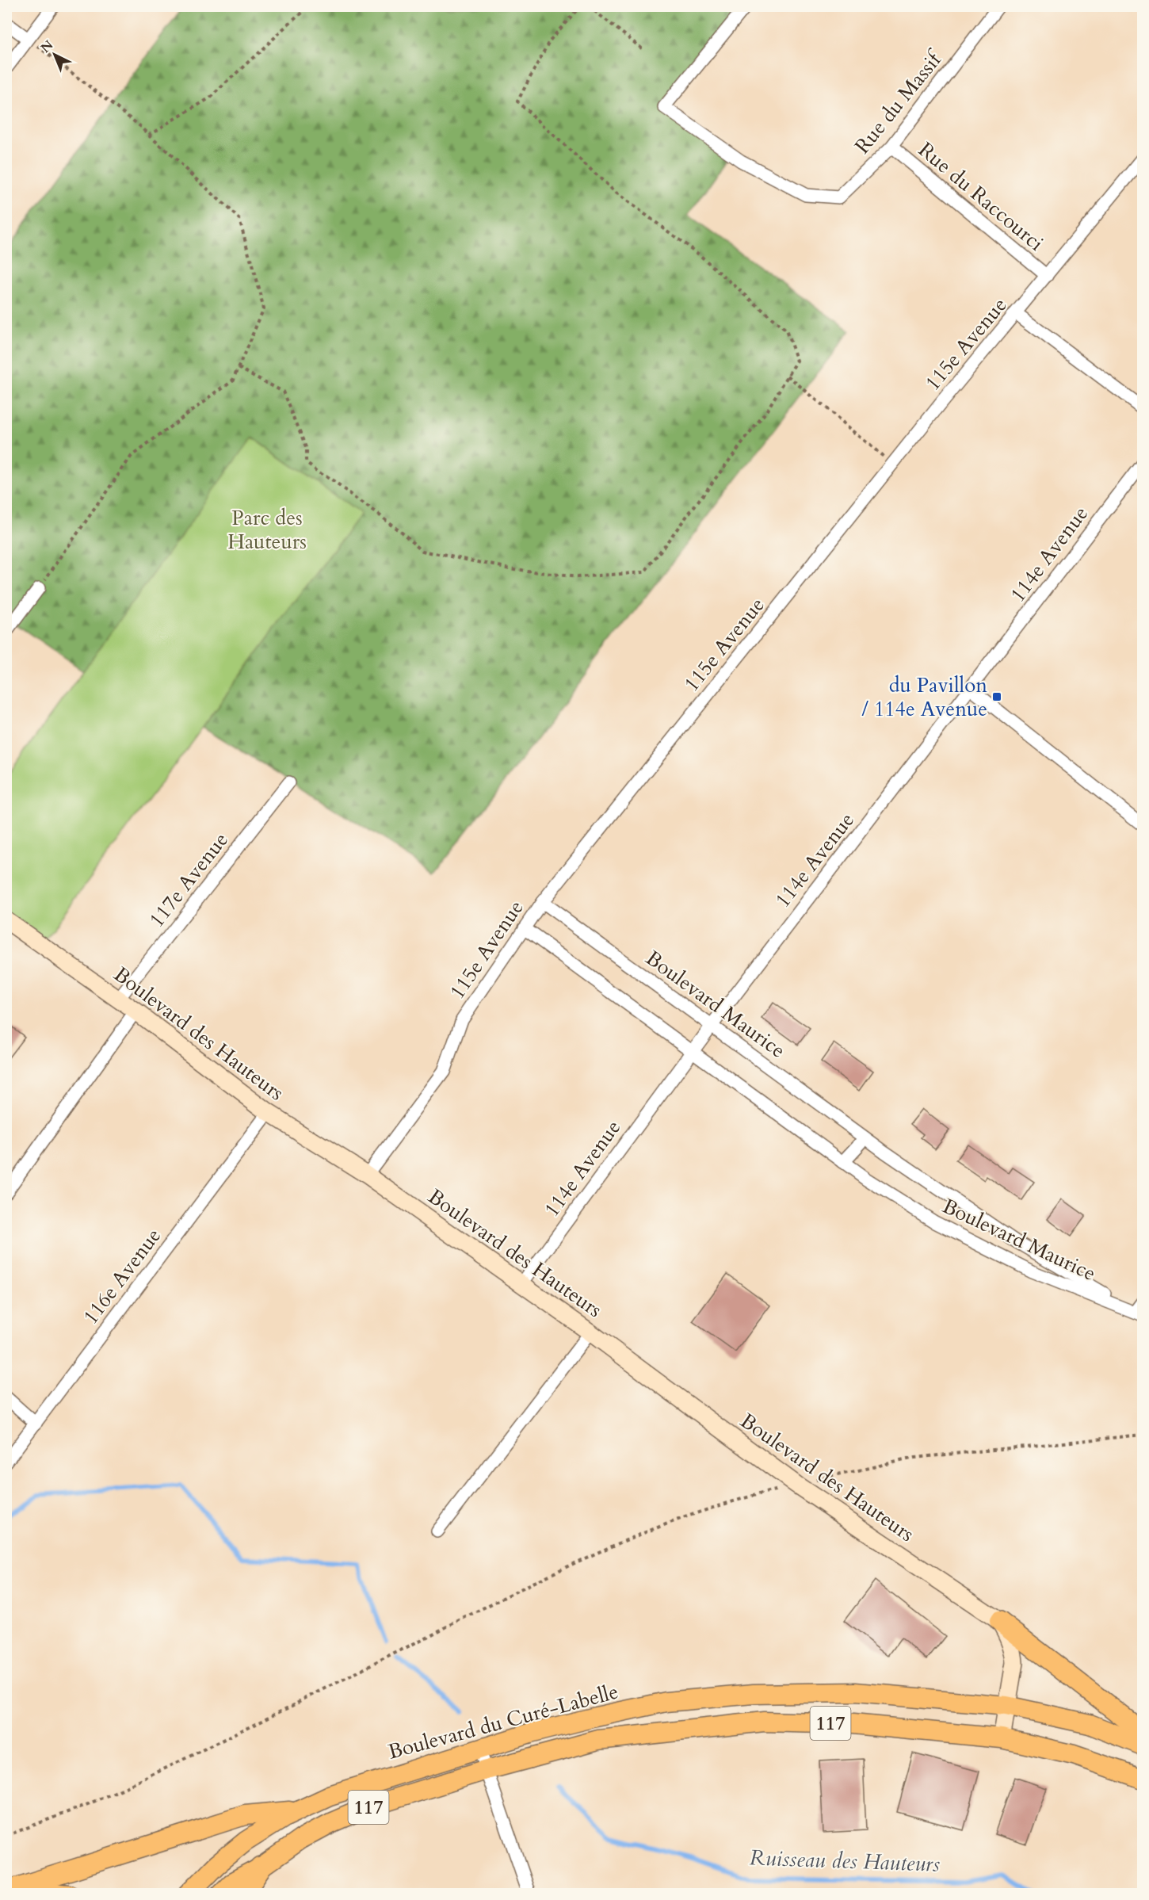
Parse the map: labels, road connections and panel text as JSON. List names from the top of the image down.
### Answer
{
  "streets": {
    "main road": ["Boulevard des Hauteurs", "Boulevard du Curé-Labelle", "117"],
    "street": [
      "Rue du Massif",
      "Rue du Raccourci",
      "115e Avenue",
      "114e Avenue",
      "117e Avenue",
      "Boulevard Maurice",
      "116e Avenue"
    ]
  },
  "crossings": [
    ["Rue du Massif", "Rue du Raccourci"],
    ["Rue du Raccourci", "115e Avenue"],
    ["115e Avenue", "Boulevard Maurice"],
    ["115e Avenue", "Boulevard des Hauteurs"],
    ["114e Avenue", "Boulevard Maurice"],
    ["114e Avenue", "Boulevard des Hauteurs"],
    ["117e Avenue", "Boulevard des Hauteurs"],
    ["Boulevard des Hauteurs", "116e Avenue"]
  ],
  "water": ["Ruisseau des Hauteurs"],
  "parks": ["Parc des Hauteurs"],
  "places": {
    "transit": ["du Pavillon / 114e Avenue"]
  },
  "north": "top left"
}
